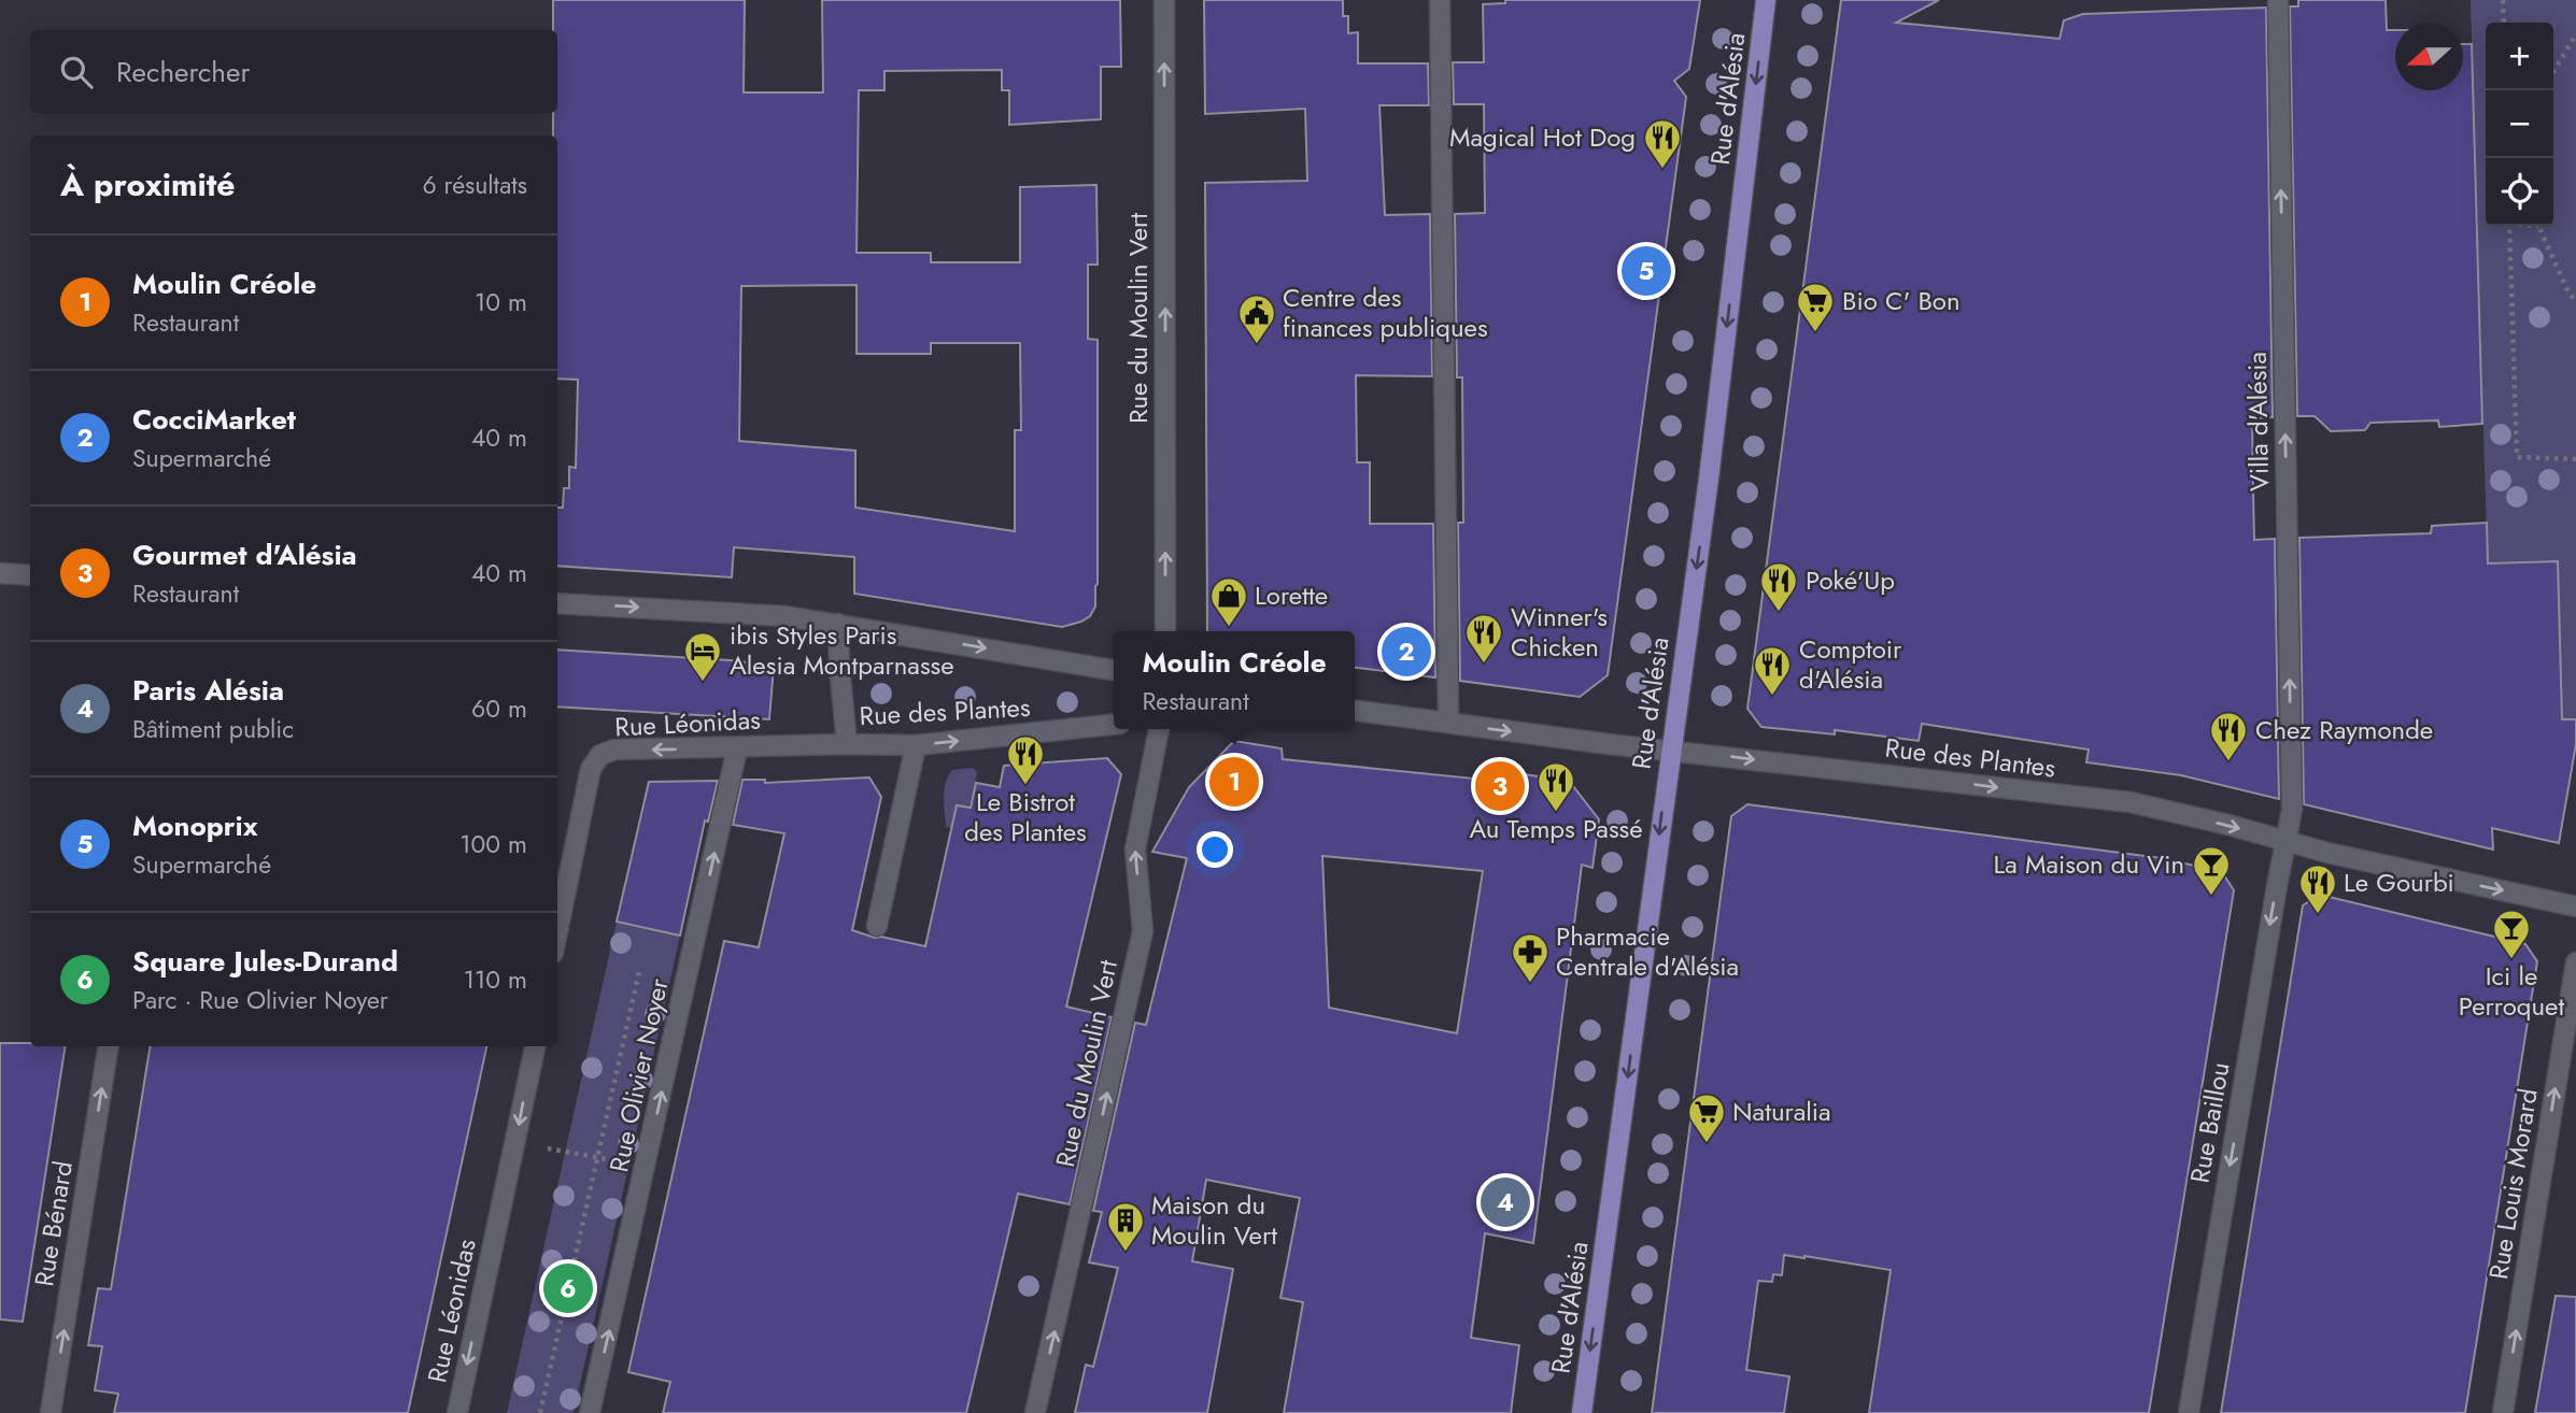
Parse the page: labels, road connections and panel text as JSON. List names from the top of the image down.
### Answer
{
  "streets": {
    "main road": ["Rue d'Alésia"],
    "street": [
      "Rue du Moulin Vert",
      "Villa d'Alésia",
      "Rue des Plantes",
      "Rue Léonidas",
      "Rue Olivier Noyer",
      "Rue Baillou",
      "Rue Louis Morard",
      "Rue Bénard"
    ]
  },
  "crossings": [
    ["Rue d'Alésia", "Rue des Plantes"],
    ["Villa d'Alésia", "Rue des Plantes"],
    ["Villa d'Alésia", "Rue Baillou"],
    ["Rue des Plantes", "Rue Léonidas"],
    ["Rue des Plantes", "Rue Baillou"],
    ["Rue Léonidas", "Rue Olivier Noyer"]
  ],
  "one_way": [
    "Rue d'Alésia",
    "Rue du Moulin Vert",
    "Villa d'Alésia",
    "Rue des Plantes",
    "Rue Léonidas",
    "Rue Olivier Noyer",
    "Rue Baillou",
    "Rue Louis Morard",
    "Rue Bénard"
  ],
  "places": {
    "restaurant": [
      "Magical Hot Dog",
      "Poké'Up",
      "Winner's Chicken",
      "Comptoir d'Alésia",
      "Chez Raymonde",
      "Le Bistrot des Plantes",
      "Au Temps Passé",
      "Le Gourbi"
    ],
    "supermarket": ["Bio C' Bon", "Naturalia"],
    "public building": ["Centre des finances publiques"],
    "shop": ["Lorette"],
    "hotel": ["ibis Styles Paris Alesia Montparnasse"],
    "bar": ["La Maison du Vin", "Ici le Perroquet"],
    "pharmacy": ["Pharmacie Centrale d'Alésia"],
    "building": ["Maison du Moulin Vert"]
  },
  "north": "left",
  "page": {
    "map_buttons": ["+", "−"],
    "search": "Rechercher",
    "heading": ["À proximité", "6 résultats"],
    "list": [
      {
        "mark": "1",
        "name": "Moulin Créole",
        "note": "Restaurant",
        "value": "10 m"
      },
      {
        "mark": "2",
        "name": "CocciMarket",
        "note": "Supermarché",
        "value": "40 m"
      },
      {
        "mark": "3",
        "name": "Gourmet d'Alésia",
        "note": "Restaurant",
        "value": "40 m"
      },
      {
        "mark": "4",
        "name": "Paris Alésia",
        "note": "Bâtiment public",
        "value": "60 m"
      },
      {
        "mark": "5",
        "name": "Monoprix",
        "note": "Supermarché",
        "value": "100 m"
      },
      {
        "mark": "6",
        "name": "Square Jules-Durand",
        "note": "Parc · Rue Olivier Noyer",
        "value": "110 m"
      }
    ],
    "pins": [
      "5",
      "2",
      "1",
      "3",
      "4",
      "6"
    ],
    "popup": ["Moulin Créole", "Restaurant"]
  }
}
